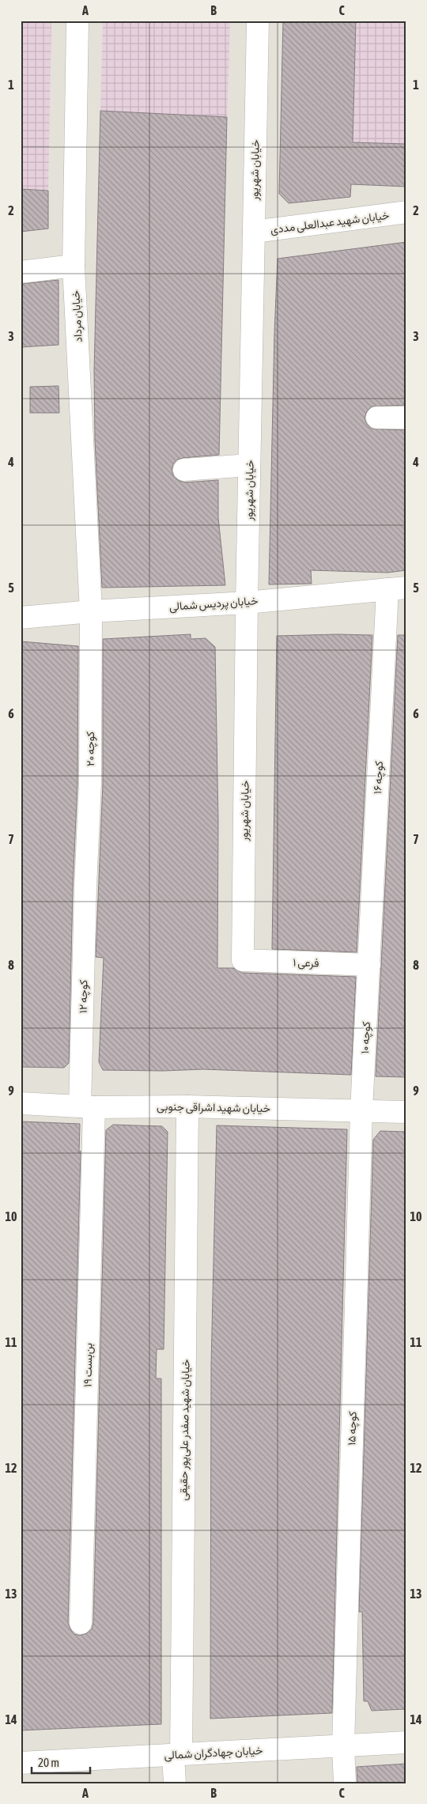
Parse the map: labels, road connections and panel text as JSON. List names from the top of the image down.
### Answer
{
  "streets": {
    "street": [
      "خیابان شهریور",
      "خیابان شهید عبدالعلی مددی",
      "خیابان مرداد",
      "خیابان پردیس شمالی",
      "کوچه ۲۰",
      "کوچه ۱۶",
      "فرعی ۱",
      "کوچه ۱۲",
      "کوچه ۱۰",
      "خیابان شهید اشراقی جنوبی",
      "بن‌بست ۱۹",
      "کوچه ۱۵",
      "خیابان شهید صفدر علی‌پور حقیقی",
      "خیابان جهادگران شمالی"
    ]
  },
  "crossings": [
    ["خیابان شهریور", "خیابان شهید عبدالعلی مددی"],
    ["خیابان شهریور", "خیابان پردیس شمالی"],
    ["خیابان شهریور", "فرعی ۱"],
    ["خیابان مرداد", "خیابان پردیس شمالی"],
    ["خیابان مرداد", "کوچه ۲۰"],
    ["خیابان پردیس شمالی", "کوچه ۲۰"],
    ["خیابان پردیس شمالی", "کوچه ۱۶"],
    ["کوچه ۲۰", "کوچه ۱۲"],
    ["کوچه ۱۶", "فرعی ۱"],
    ["کوچه ۱۶", "کوچه ۱۰"],
    ["فرعی ۱", "کوچه ۱۰"],
    ["کوچه ۱۲", "خیابان شهید اشراقی جنوبی"],
    ["کوچه ۱۲", "بن‌بست ۱۹"],
    ["کوچه ۱۰", "خیابان شهید اشراقی جنوبی"],
    ["کوچه ۱۰", "کوچه ۱۵"],
    ["خیابان شهید اشراقی جنوبی", "بن‌بست ۱۹"],
    ["خیابان شهید اشراقی جنوبی", "کوچه ۱۵"],
    ["خیابان شهید اشراقی جنوبی", "خیابان شهید صفدر علی‌پور حقیقی"],
    ["کوچه ۱۵", "خیابان جهادگران شمالی"],
    ["خیابان شهید صفدر علی‌پور حقیقی", "خیابان جهادگران شمالی"]
  ],
  "scale_bar": "20 m",
  "grid": {
    "columns": ["A", "B", "C"],
    "rows": [
      "1",
      "2",
      "3",
      "4",
      "5",
      "6",
      "7",
      "8",
      "9",
      "10",
      "11",
      "12",
      "13",
      "14"
    ]
  }
}
